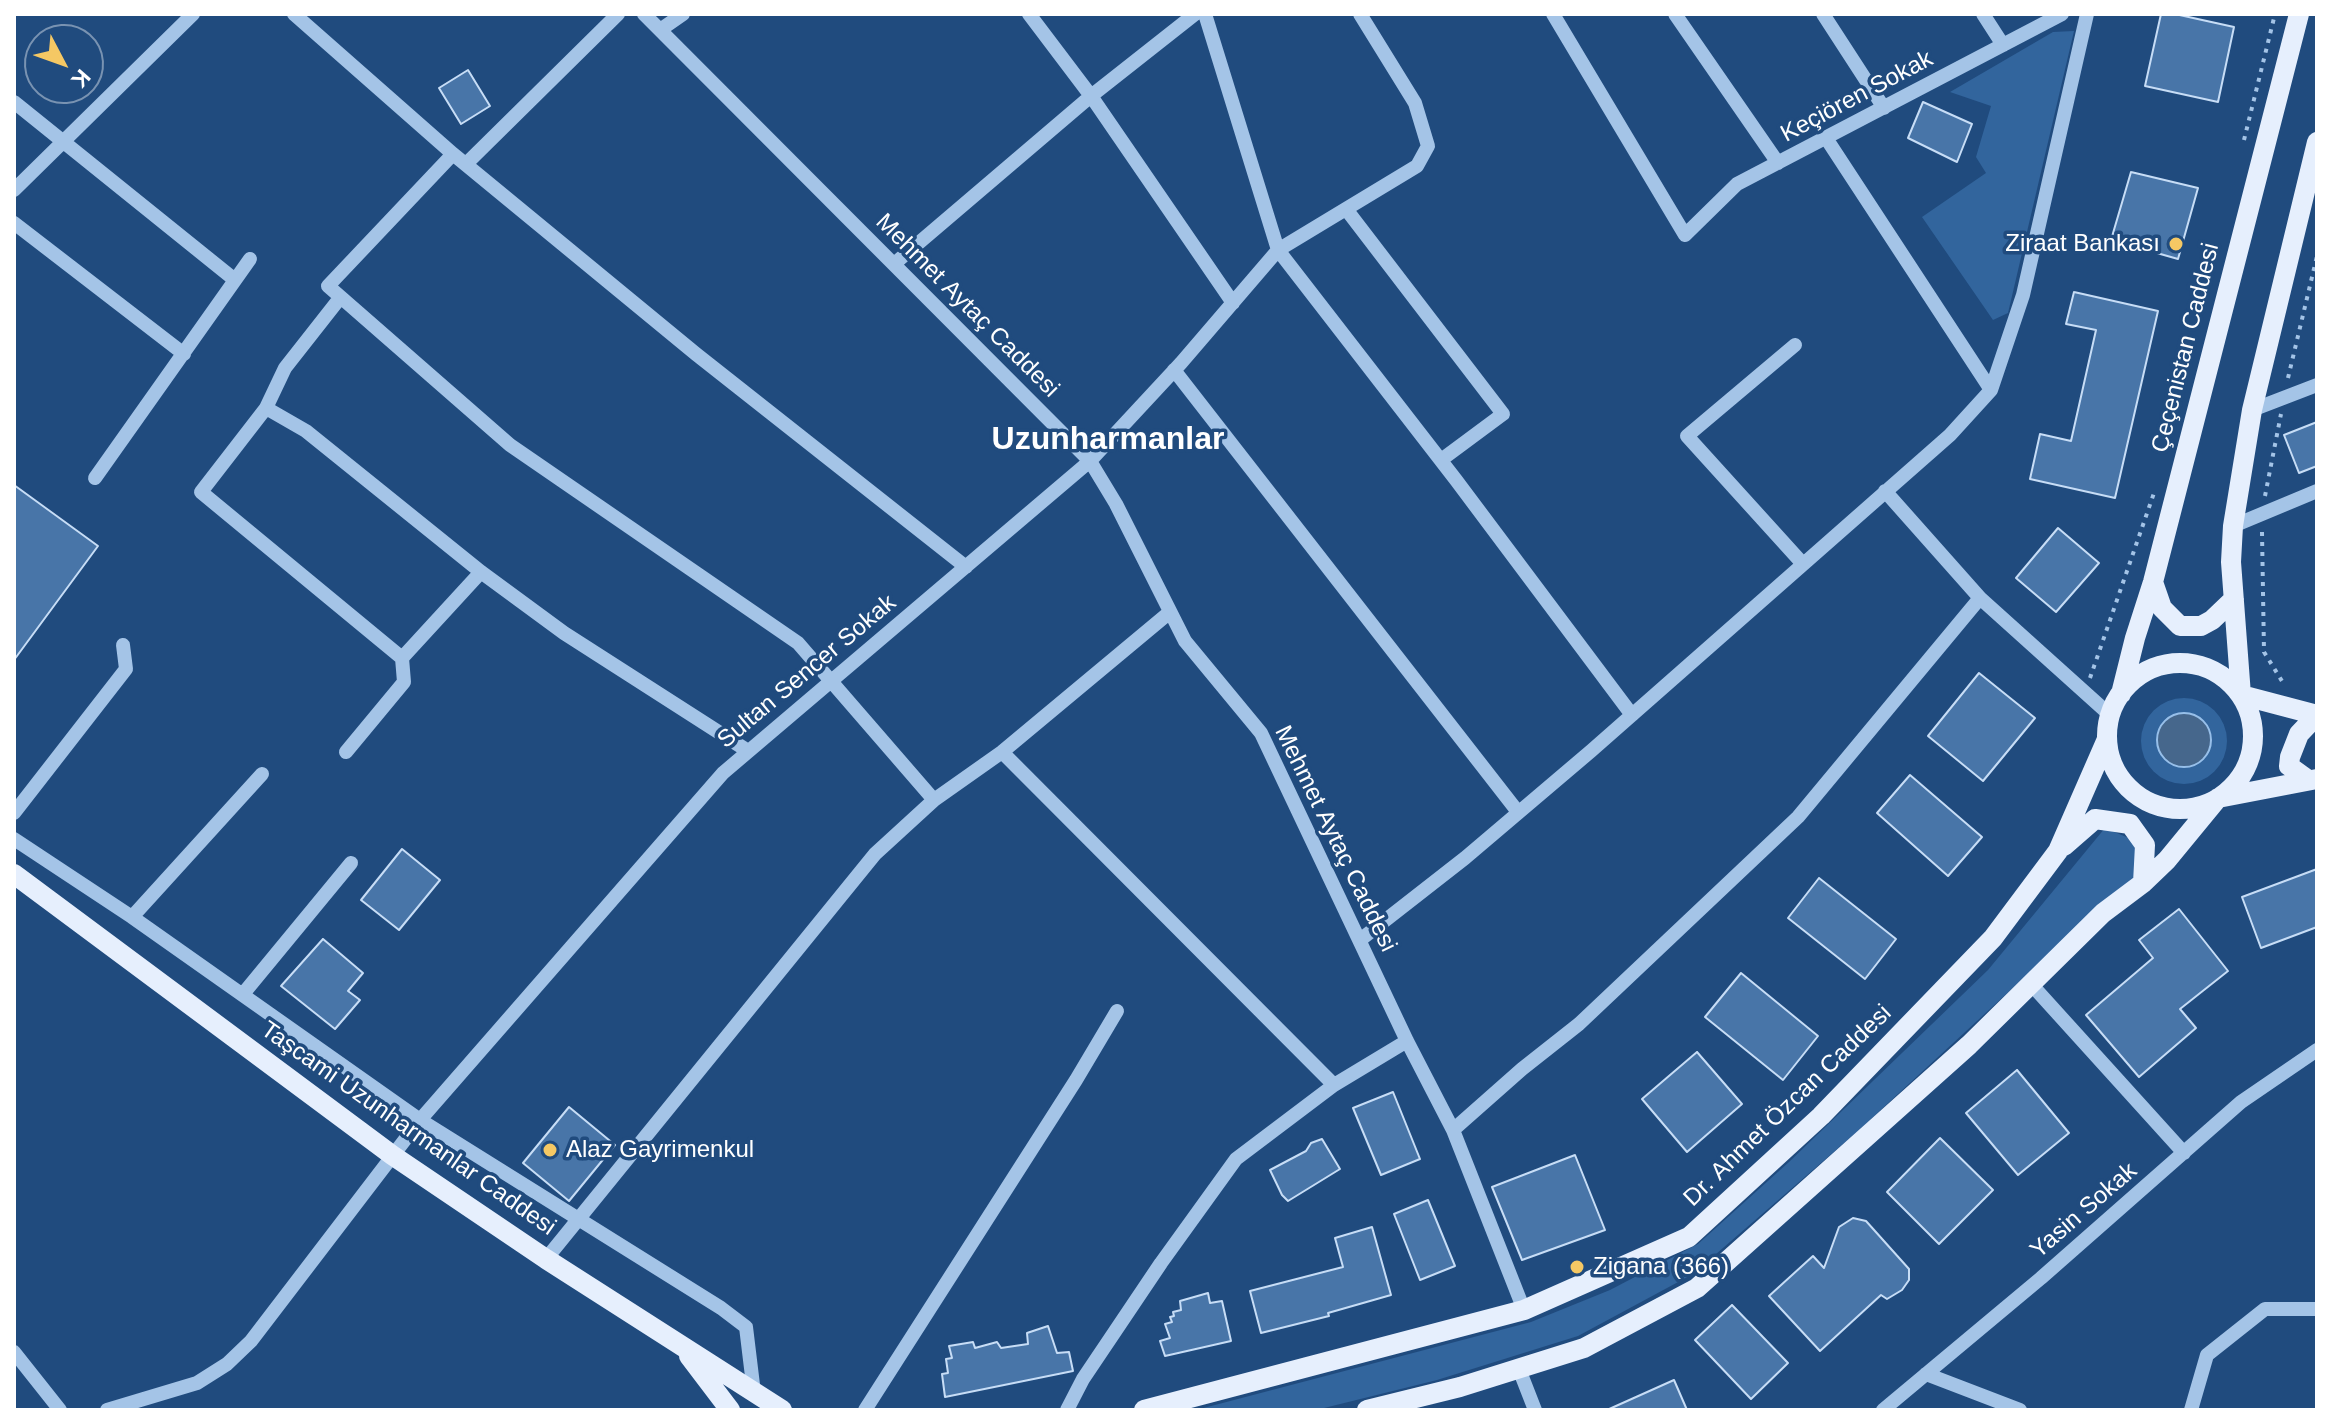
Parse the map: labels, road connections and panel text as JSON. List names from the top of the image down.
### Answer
{
  "streets": {
    "main road": ["Çeçenistan Caddesi", "Dr. Ahmet Özcan Caddesi", "Taşcami Uzunharmanlar Caddesi"],
    "street": [
      "Keçiören Sokak",
      "Mehmet Aytaç Caddesi",
      "Sultan Sencer Sokak",
      "Yasin Sokak"
    ]
  },
  "crossings": [
    ["Mehmet Aytaç Caddesi", "Sultan Sencer Sokak"],
    ["Mehmet Aytaç Caddesi", "Dr. Ahmet Özcan Caddesi"],
    ["Çeçenistan Caddesi", "Dr. Ahmet Özcan Caddesi"],
    ["Sultan Sencer Sokak", "Taşcami Uzunharmanlar Caddesi"]
  ],
  "districts": ["Uzunharmanlar"],
  "places": ["Ziraat Bankası", "Alaz Gayrimenkul", "Zigana (366)"],
  "north": "bottom right"
}
